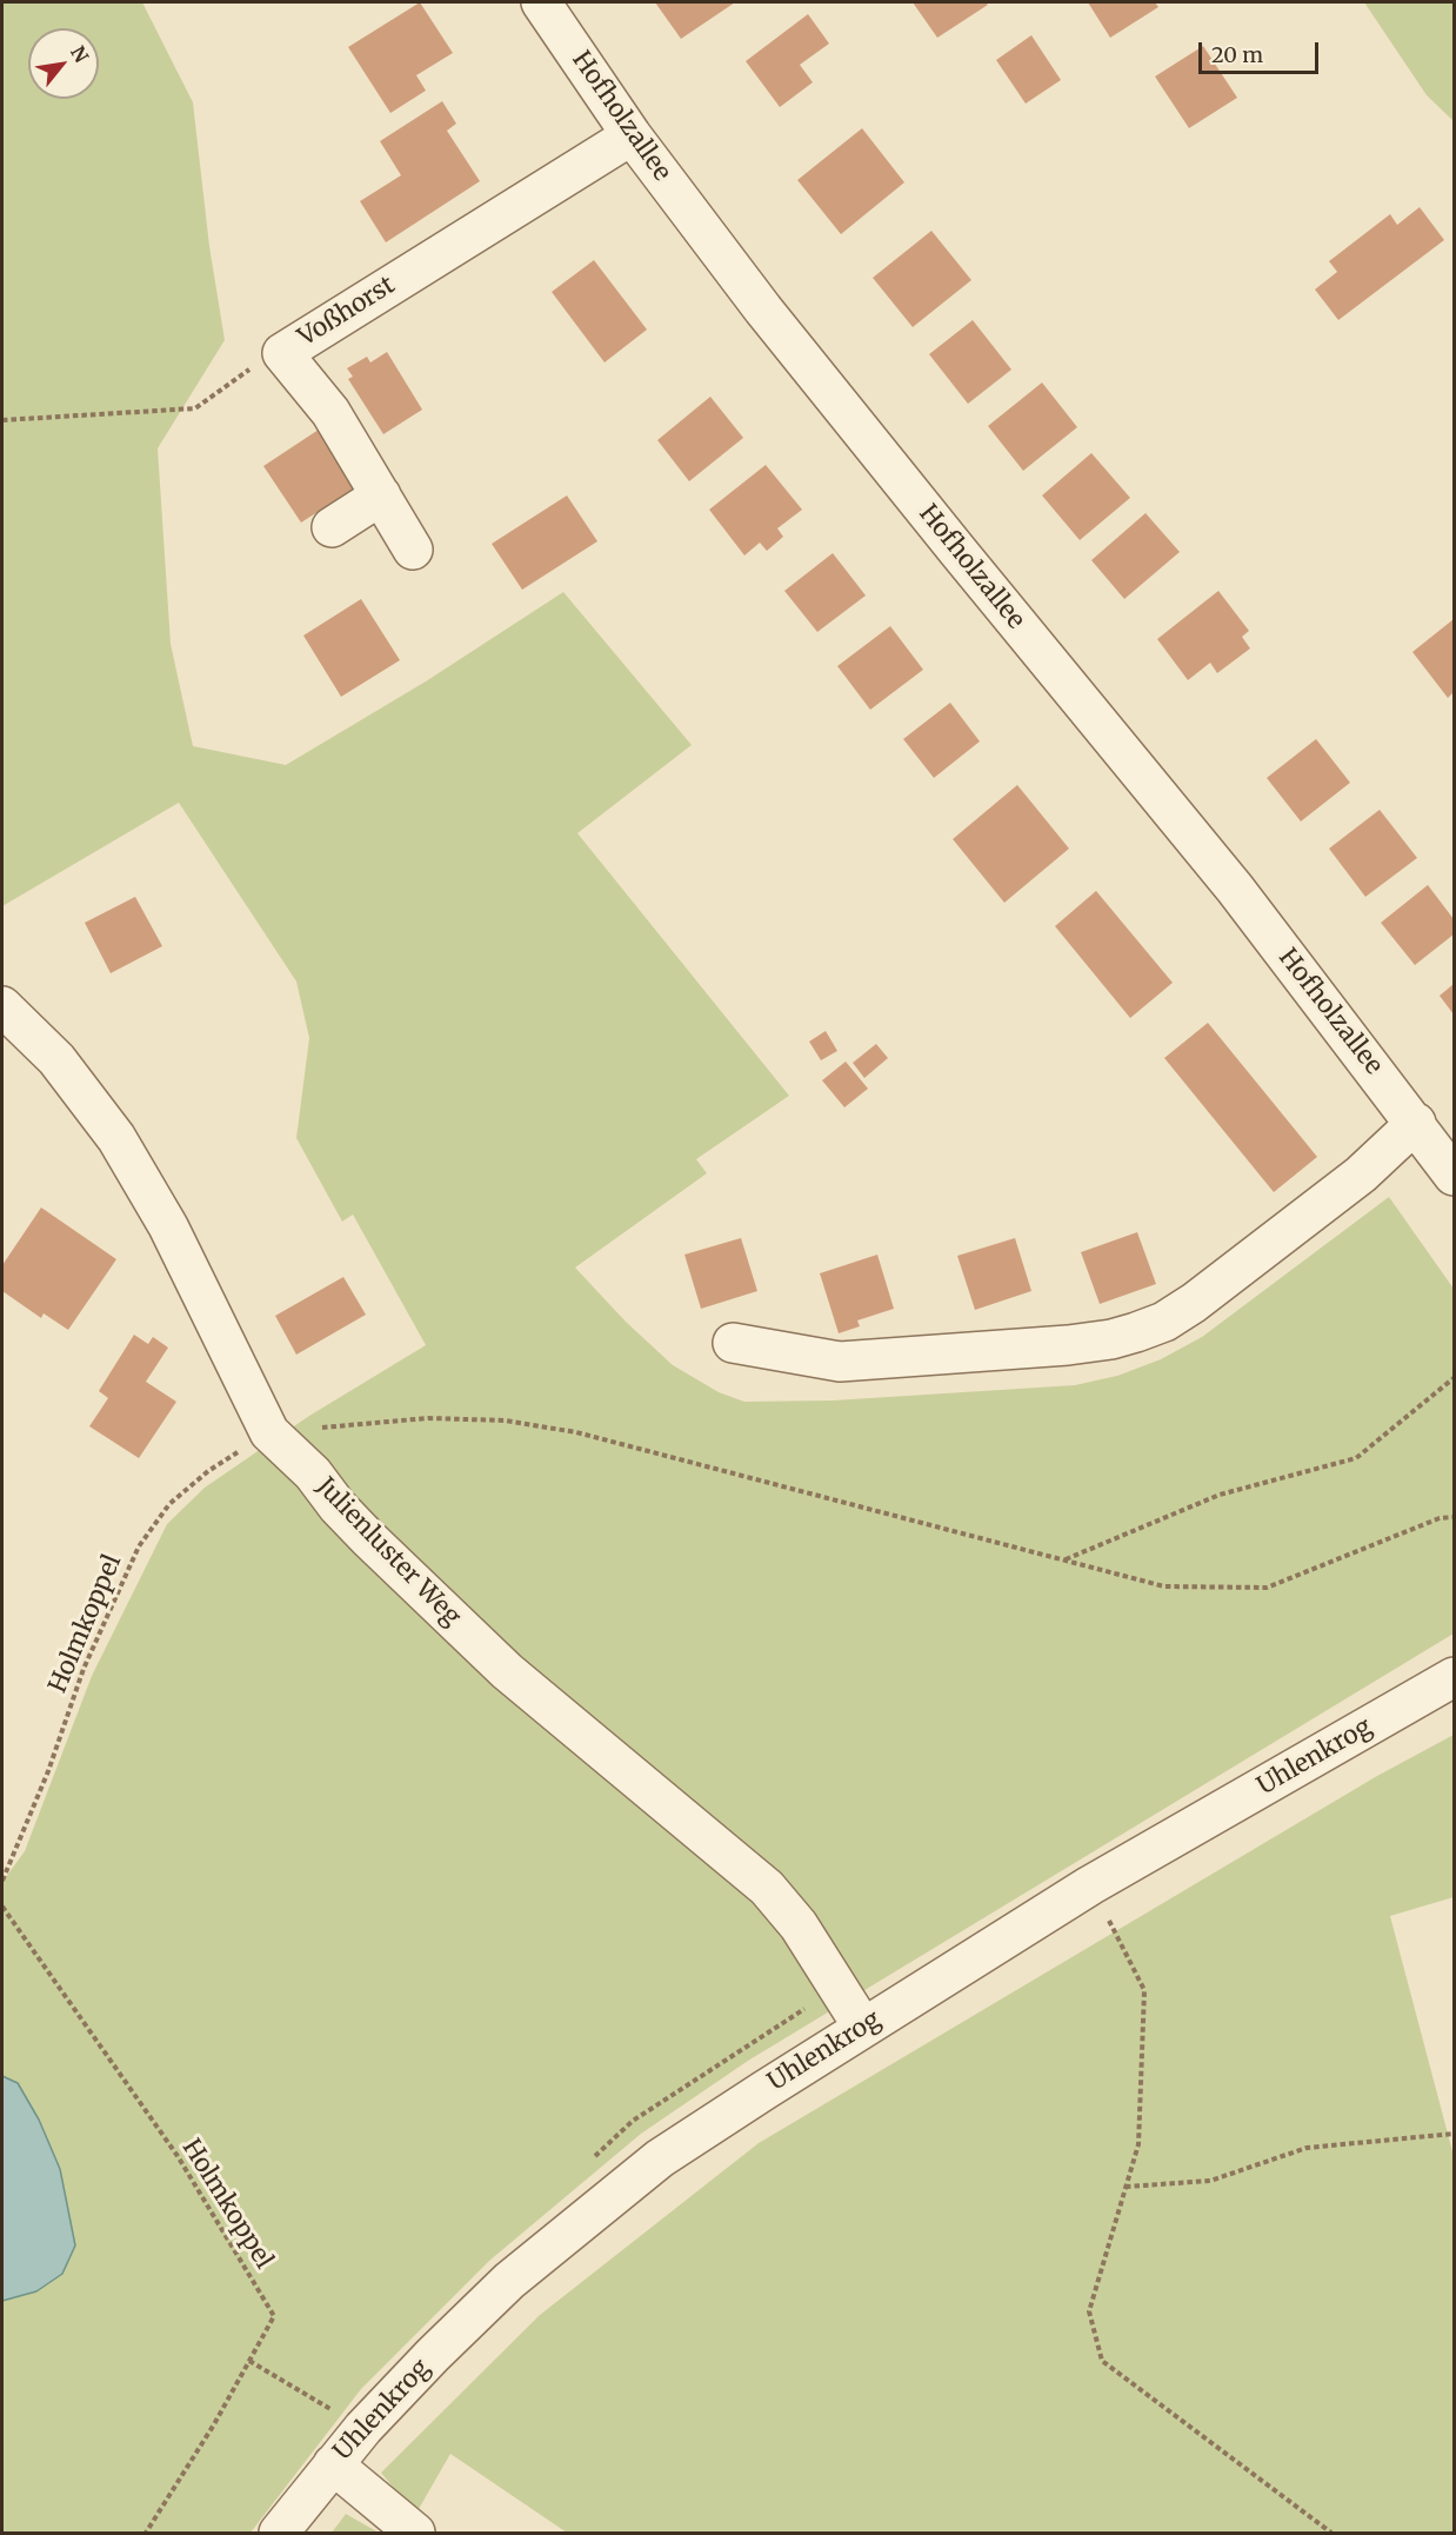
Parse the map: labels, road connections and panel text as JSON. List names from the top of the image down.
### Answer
{
  "streets": {
    "street": [
      "Hofholzallee",
      "Voßhorst",
      "Julienluster Weg",
      "Uhlenkrog"
    ],
    "path": ["Holmkoppel"]
  },
  "crossings": [
    ["Hofholzallee", "Voßhorst"],
    ["Julienluster Weg", "Holmkoppel"],
    ["Julienluster Weg", "Uhlenkrog"]
  ],
  "scale_bar": "20 m",
  "north": "top right"
}
